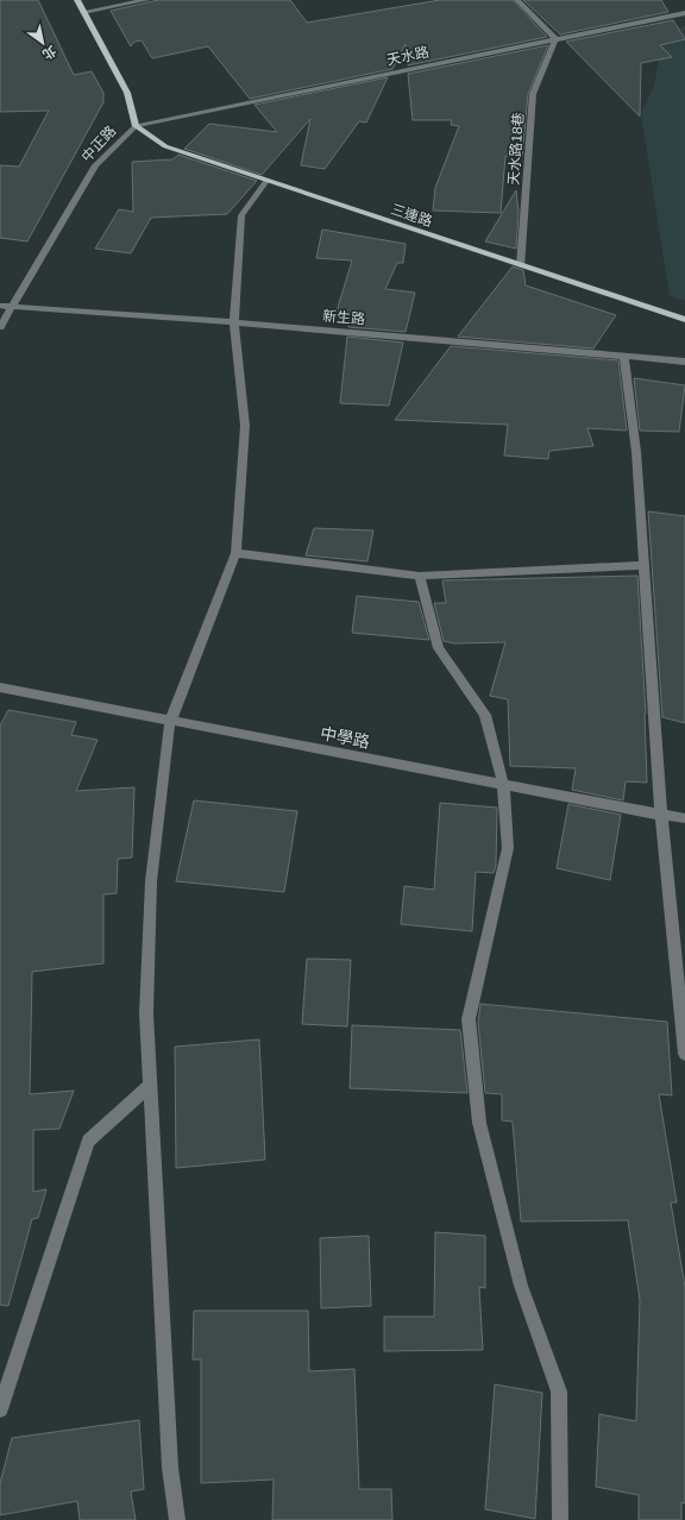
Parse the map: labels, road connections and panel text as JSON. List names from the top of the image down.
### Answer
{
  "streets": {
    "main road": ["中正路", "三連路"],
    "street": [
      "天水路",
      "天水路18巷",
      "新生路",
      "中學路"
    ]
  },
  "crossings": [
    ["天水路", "中正路"],
    ["天水路", "天水路18巷"],
    ["天水路", "三連路"],
    ["中正路", "三連路"],
    ["中正路", "新生路"],
    ["天水路18巷", "三連路"]
  ],
  "north": "bottom right"
}
